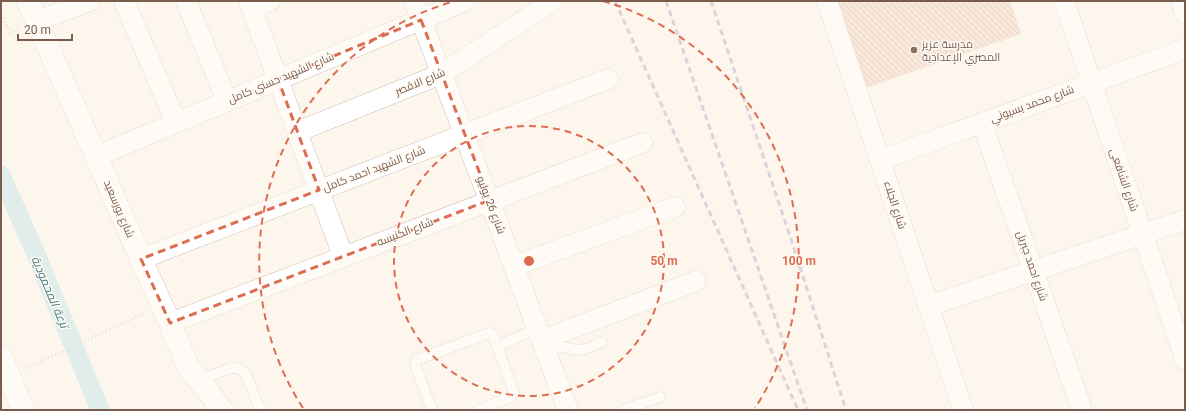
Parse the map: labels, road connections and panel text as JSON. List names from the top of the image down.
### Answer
{
  "streets": {
    "main road": ["شارع بورسعيد"],
    "street": [
      "شارع الشهيد حسنى كامل",
      "شارع الاقصر",
      "شارع محمد بسيوني",
      "شارع الشهيد احمد كامل",
      "شارع الشافعى",
      "شارع 26 يوليو",
      "شارع الجلاء",
      "شارع الكنيسه",
      "شارع احمد جبريل"
    ]
  },
  "crossings": [
    ["شارع الشهيد حسنى كامل", "شارع 26 يوليو"],
    ["شارع الشهيد حسنى كامل", "شارع بورسعيد"],
    ["شارع الاقصر", "شارع 26 يوليو"],
    ["شارع محمد بسيوني", "شارع الشافعى"],
    ["شارع محمد بسيوني", "شارع الجلاء"],
    ["شارع محمد بسيوني", "شارع احمد جبريل"],
    ["شارع الشهيد احمد كامل", "شارع 26 يوليو"],
    ["شارع الشهيد احمد كامل", "شارع بورسعيد"],
    ["شارع 26 يوليو", "شارع الكنيسه"],
    ["شارع بورسعيد", "شارع الكنيسه"]
  ],
  "water": ["ترعة المحمودية"],
  "places": ["مدرسة عزيز المصري الإعدادية"],
  "scale_bar": "20 m",
  "rings": ["50 m", "100 m"]
}
